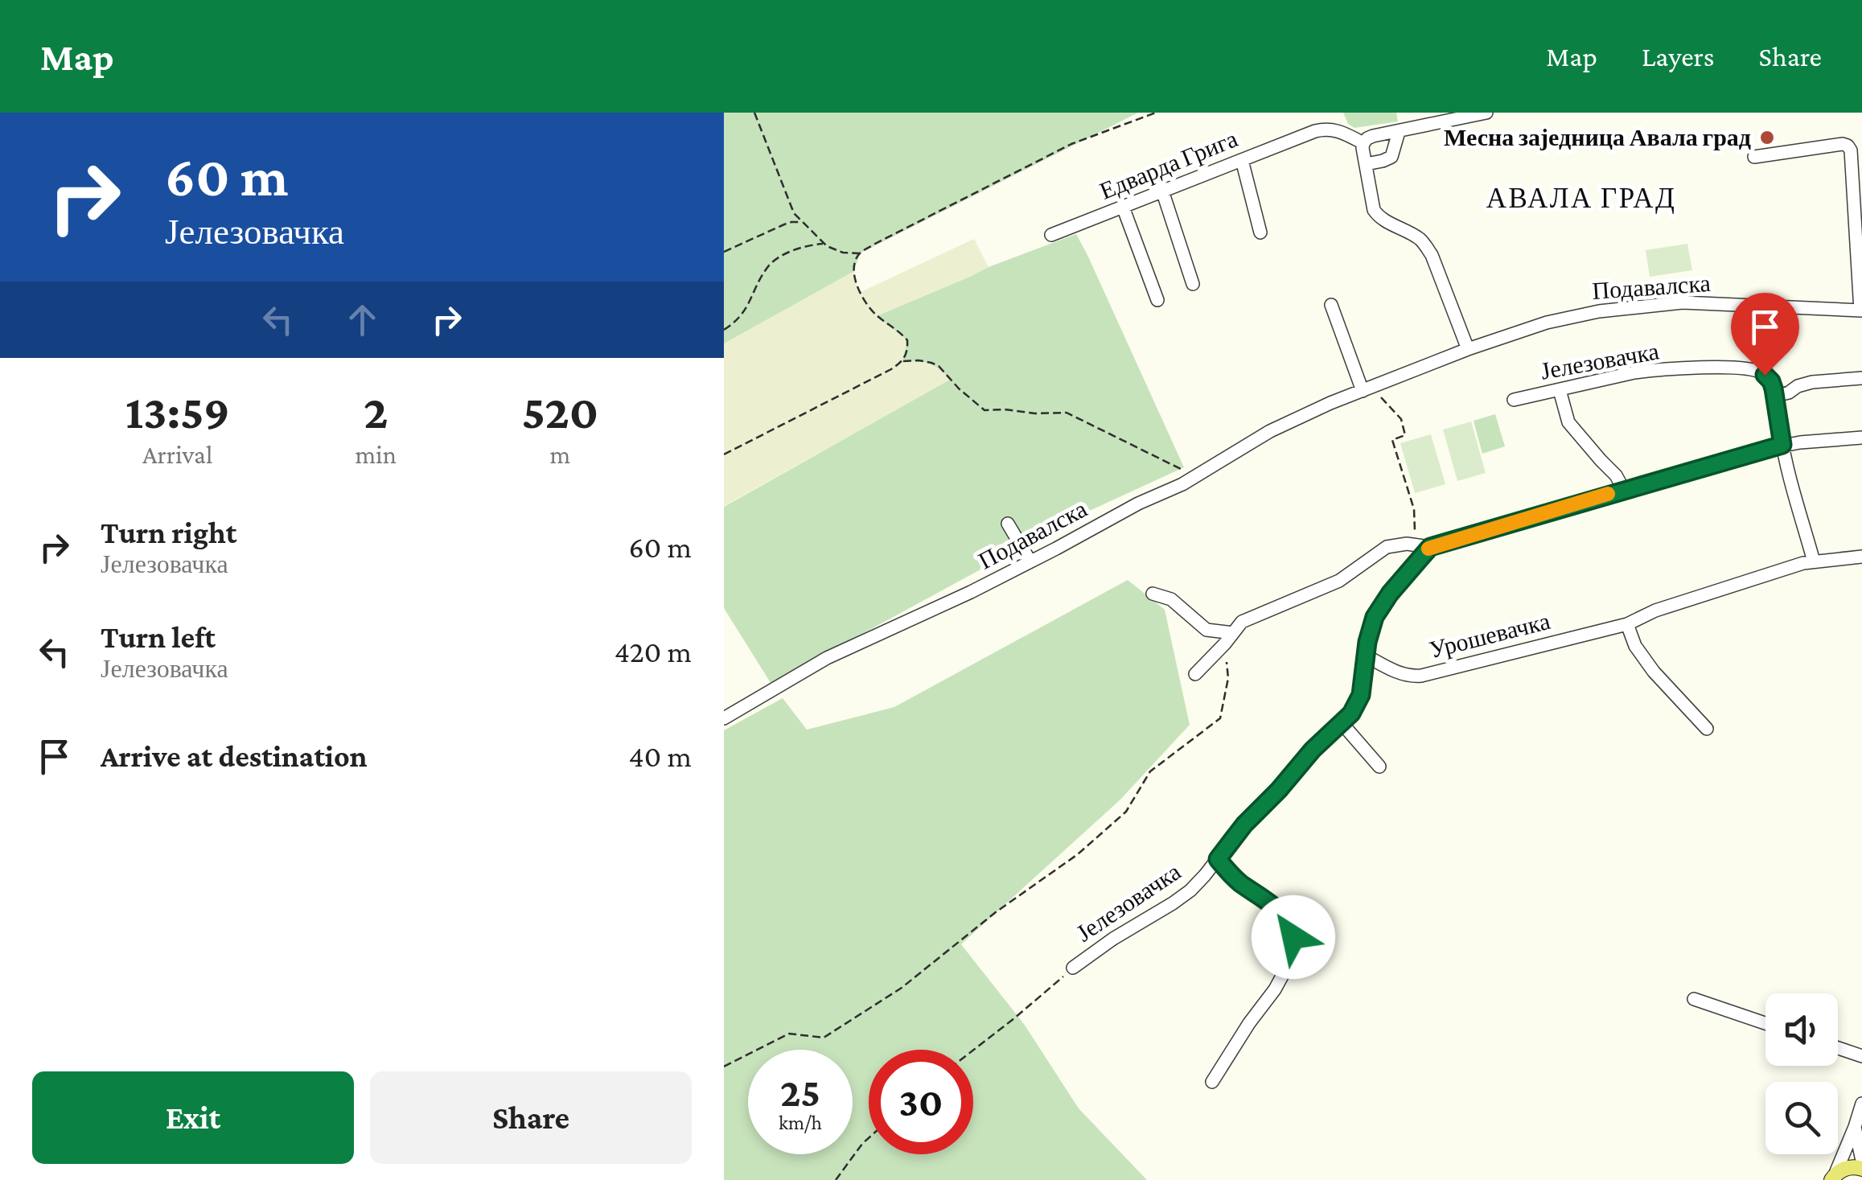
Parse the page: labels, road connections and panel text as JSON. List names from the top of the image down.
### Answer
{
  "streets": {
    "street": [
      "Едварда Грига",
      "Подавалска",
      "Јелезовачка",
      "Урошевачка"
    ]
  },
  "crossings": [
    ["Јелезовачка", "Урошевачка"]
  ],
  "districts": ["АВАЛА ГРАД"],
  "places": ["Месна заједница Авала град"],
  "page": {
    "header": "Map",
    "nav": ["Map", "Layers", "Share"],
    "turn": ["60 m", "Јелезовачка"],
    "eta": [
      "13:59",
      "Arrival",
      "2",
      "min",
      "520",
      "m"
    ],
    "list": [
      {
        "name": "Turn right",
        "note": "Јелезовачка",
        "value": "60 m"
      },
      {
        "name": "Turn left",
        "note": "Јелезовачка",
        "value": "420 m"
      },
      {
        "name": "Arrive at destination",
        "value": "40 m"
      }
    ],
    "speed": "25 km/h",
    "limit": "30",
    "buttons": ["Exit", "Share"]
  }
}
